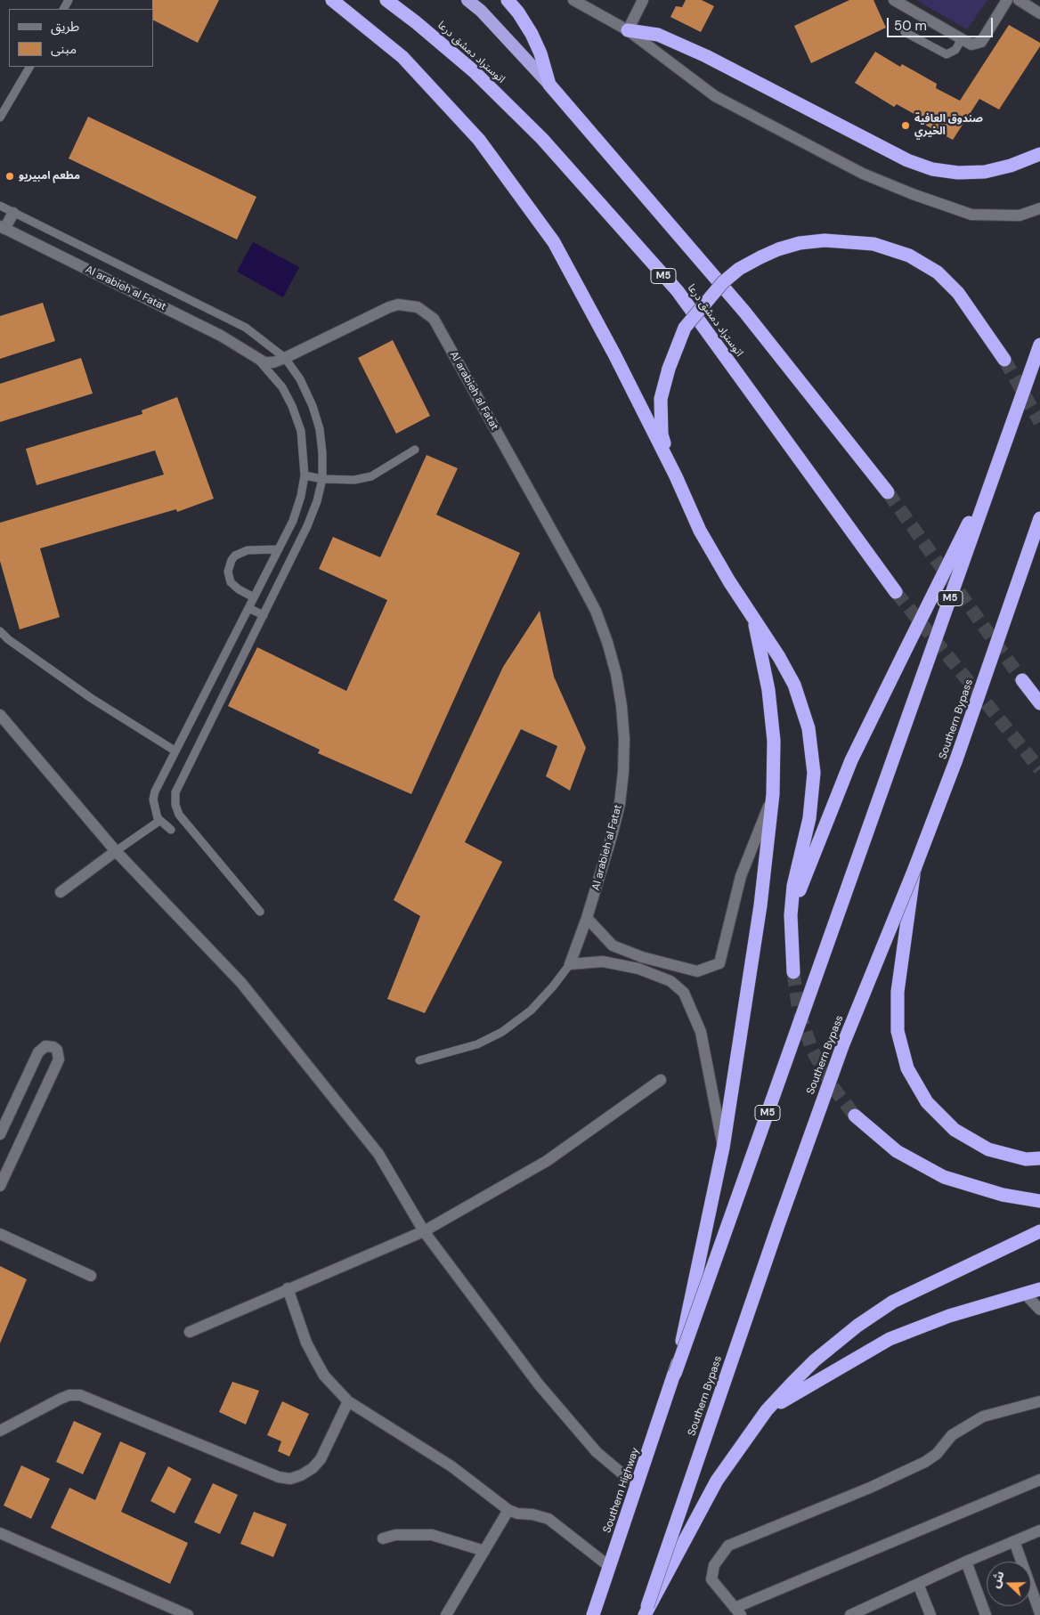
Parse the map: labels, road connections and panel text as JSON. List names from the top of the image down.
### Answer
{
  "streets": {
    "highway": [
      "اتوستراد دمشق درعا",
      "M5",
      "Southern Bypass",
      "Southern Highway"
    ],
    "street": ["Al arabieh al Fatat"]
  },
  "crossings": [
    ["M5", "Southern Highway"]
  ],
  "places": ["صندوق العافية الخيري", "مطعم امبيريو"],
  "legend": ["طريق", "مبنى"],
  "scale_bar": "50 m",
  "north": "left"
}
